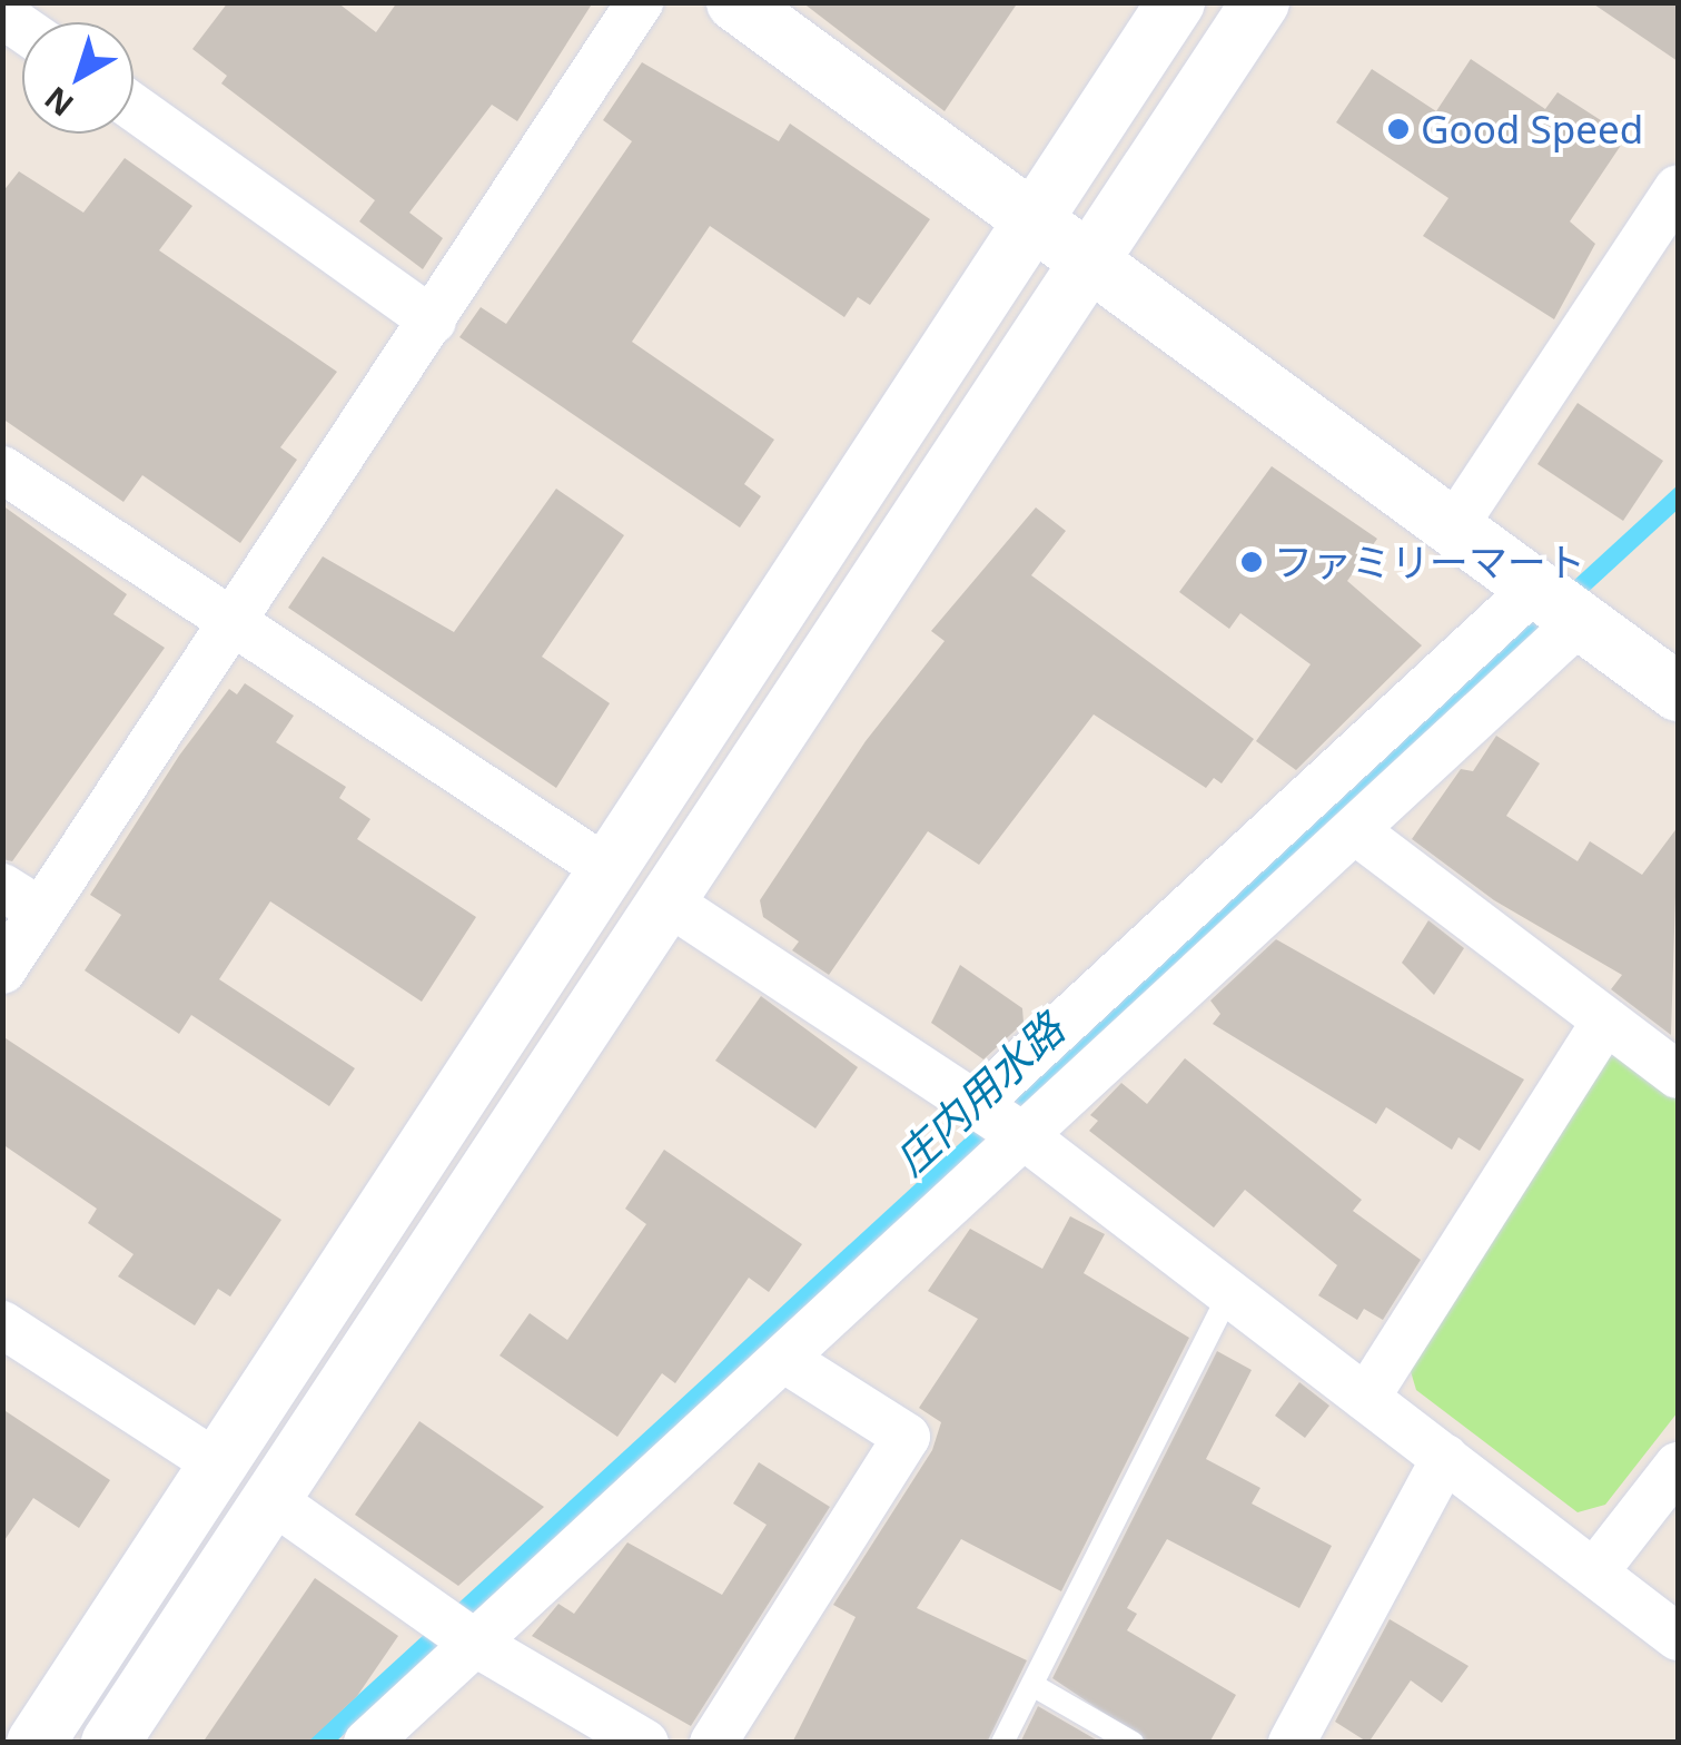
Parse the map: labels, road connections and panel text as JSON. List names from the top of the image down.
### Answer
{
  "water": ["庄内用水路"],
  "places": ["Good Speed", "ファミリーマート"],
  "north": "bottom left"
}
